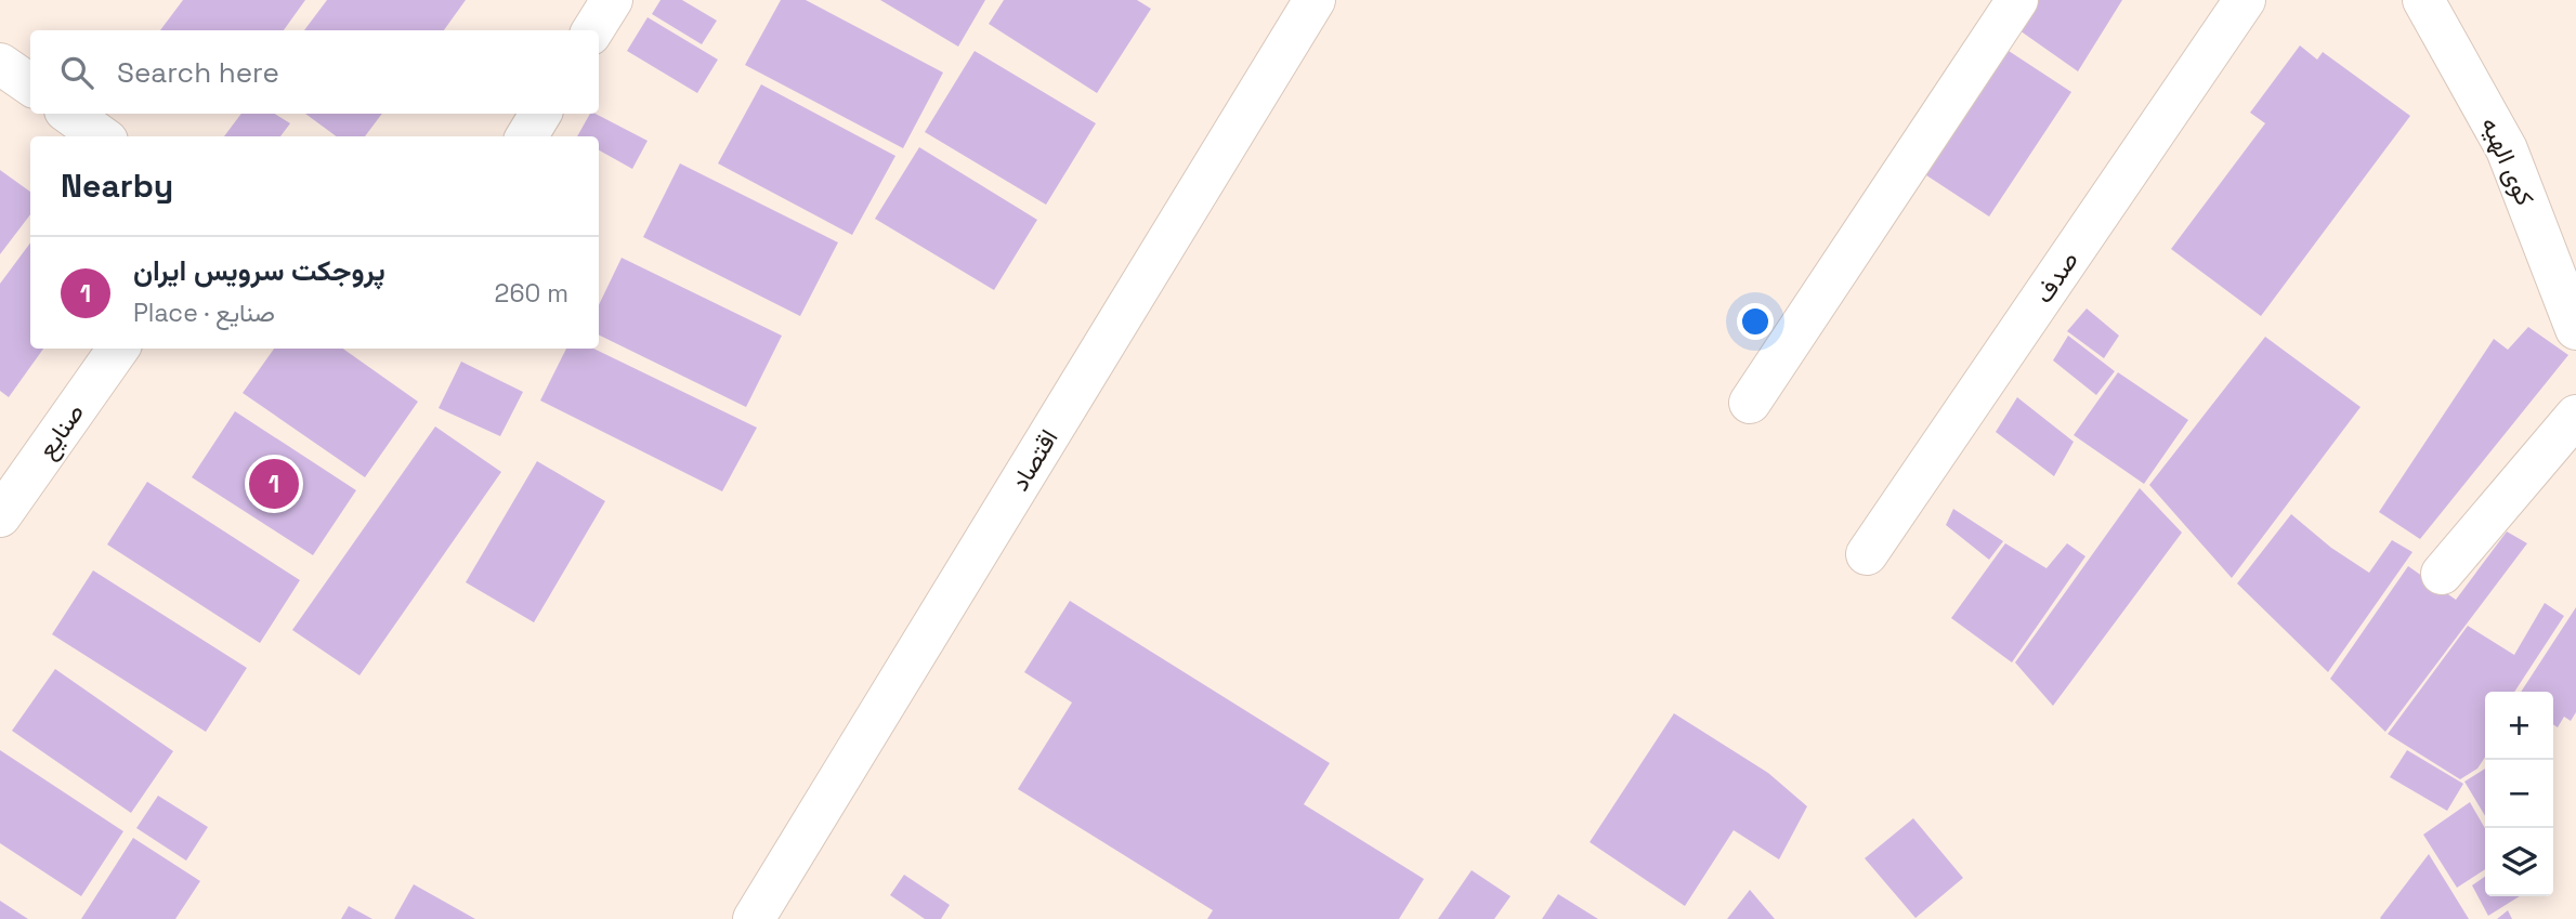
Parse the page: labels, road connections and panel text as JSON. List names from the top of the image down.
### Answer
{
  "streets": {
    "street": [
      "کوی الهیه",
      "صدف",
      "صنایع",
      "اقتصاد"
    ]
  },
  "page": {
    "search": "Search here",
    "heading": "Nearby",
    "list": [
      {
        "mark": "1",
        "name": "پروجکت سرویس ایران",
        "note": "Place · صنایع",
        "value": "260 m"
      }
    ],
    "pins": "1",
    "map_buttons": ["+", "−"]
  }
}
